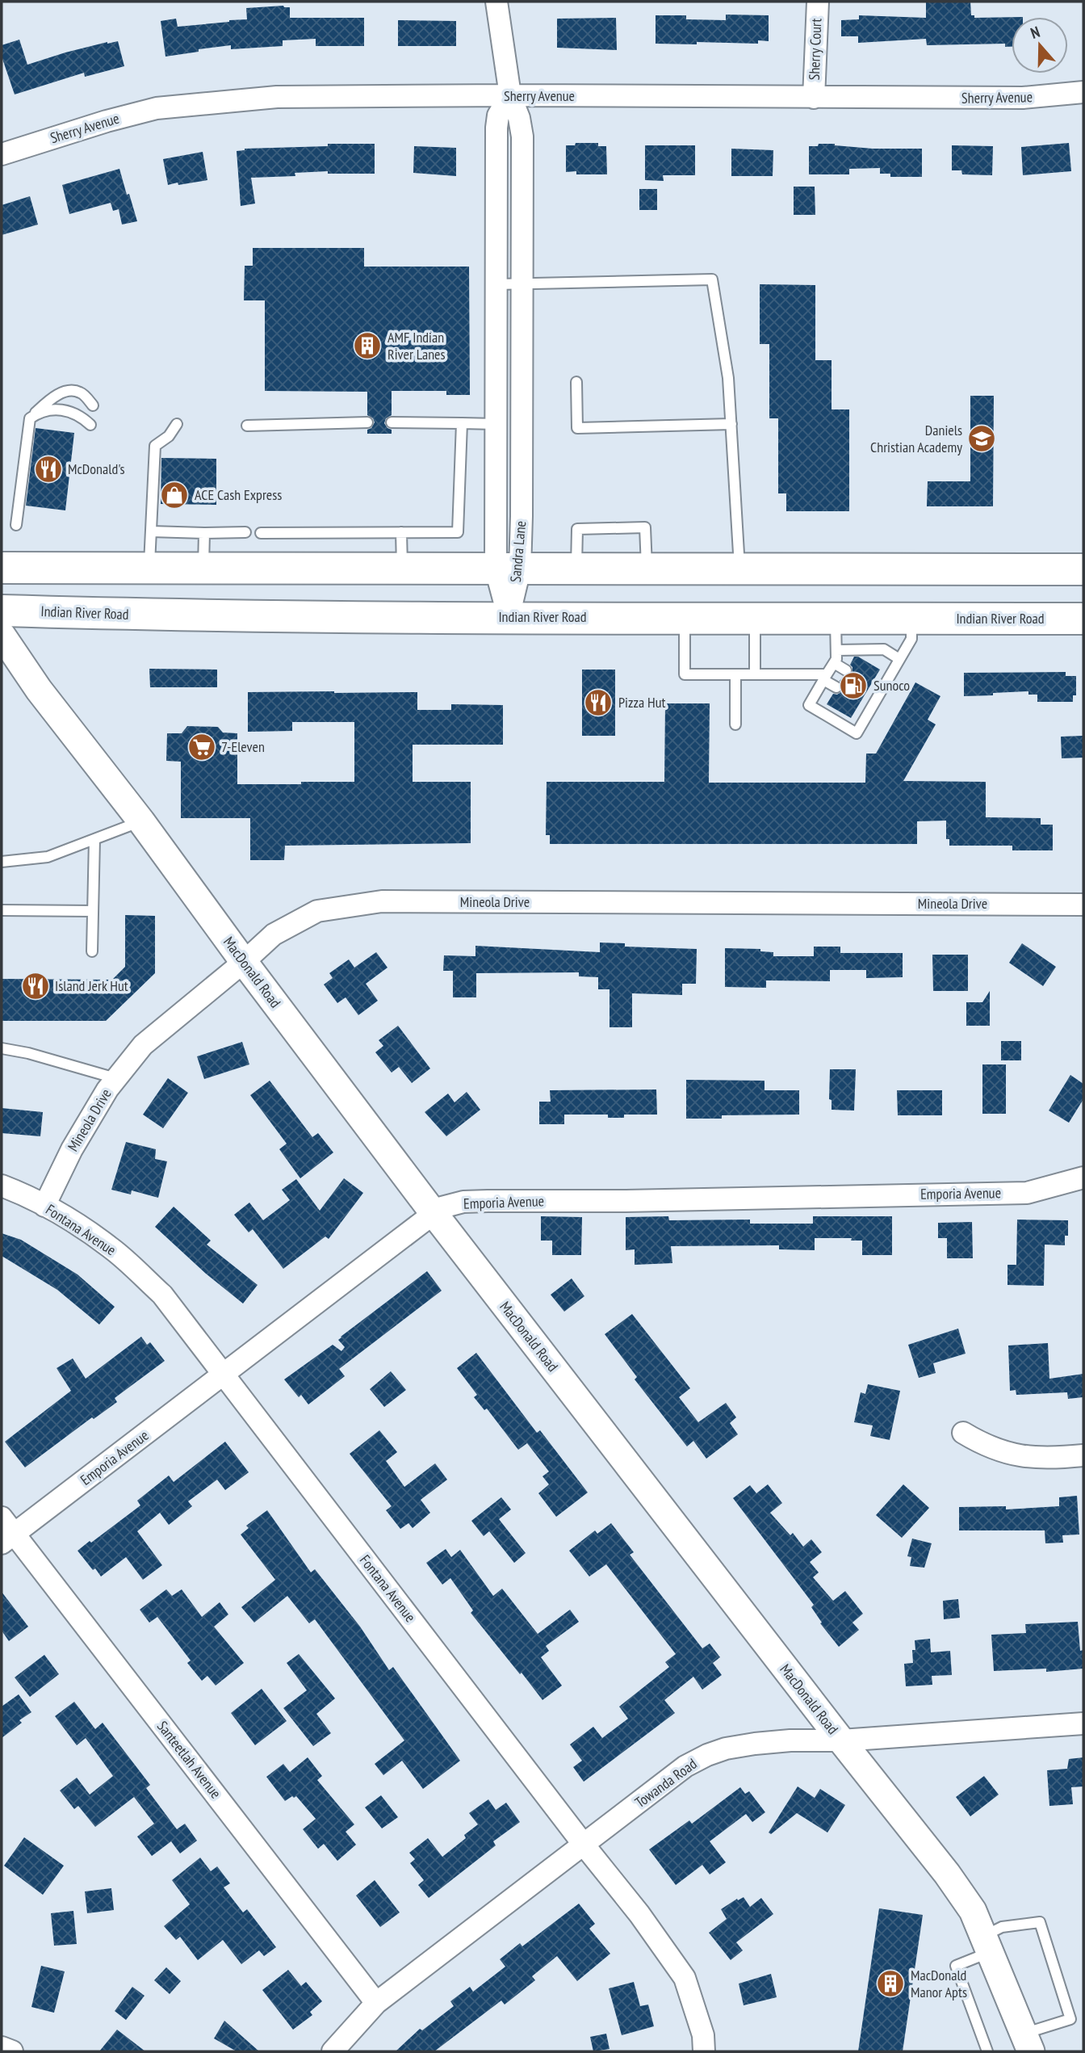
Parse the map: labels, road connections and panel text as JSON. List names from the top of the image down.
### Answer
{
  "streets": {
    "main road": ["Indian River Road"],
    "street": [
      "Sherry Court",
      "Sherry Avenue",
      "Sandra Lane",
      "Mineola Drive",
      "MacDonald Road",
      "Emporia Avenue",
      "Fontana Avenue",
      "Santeetlah Avenue",
      "Towanda Road"
    ]
  },
  "crossings": [
    ["Sherry Court", "Sherry Avenue"],
    ["Sherry Avenue", "Sandra Lane"],
    ["Sandra Lane", "Indian River Road"],
    ["Mineola Drive", "MacDonald Road"],
    ["Mineola Drive", "Fontana Avenue"],
    ["MacDonald Road", "Emporia Avenue"],
    ["MacDonald Road", "Towanda Road"],
    ["Emporia Avenue", "Fontana Avenue"],
    ["Emporia Avenue", "Santeetlah Avenue"],
    ["Fontana Avenue", "Towanda Road"],
    ["Santeetlah Avenue", "Towanda Road"]
  ],
  "places": {
    "building": ["AMF Indian River Lanes", "MacDonald Manor Apts"],
    "school or university": ["Daniels Christian Academy"],
    "restaurant": ["McDonald's", "Pizza Hut", "Island Jerk Hut"],
    "shop": ["ACE Cash Express"],
    "fuel station": ["Sunoco"],
    "supermarket": ["7-Eleven"]
  },
  "north": "top"
}
